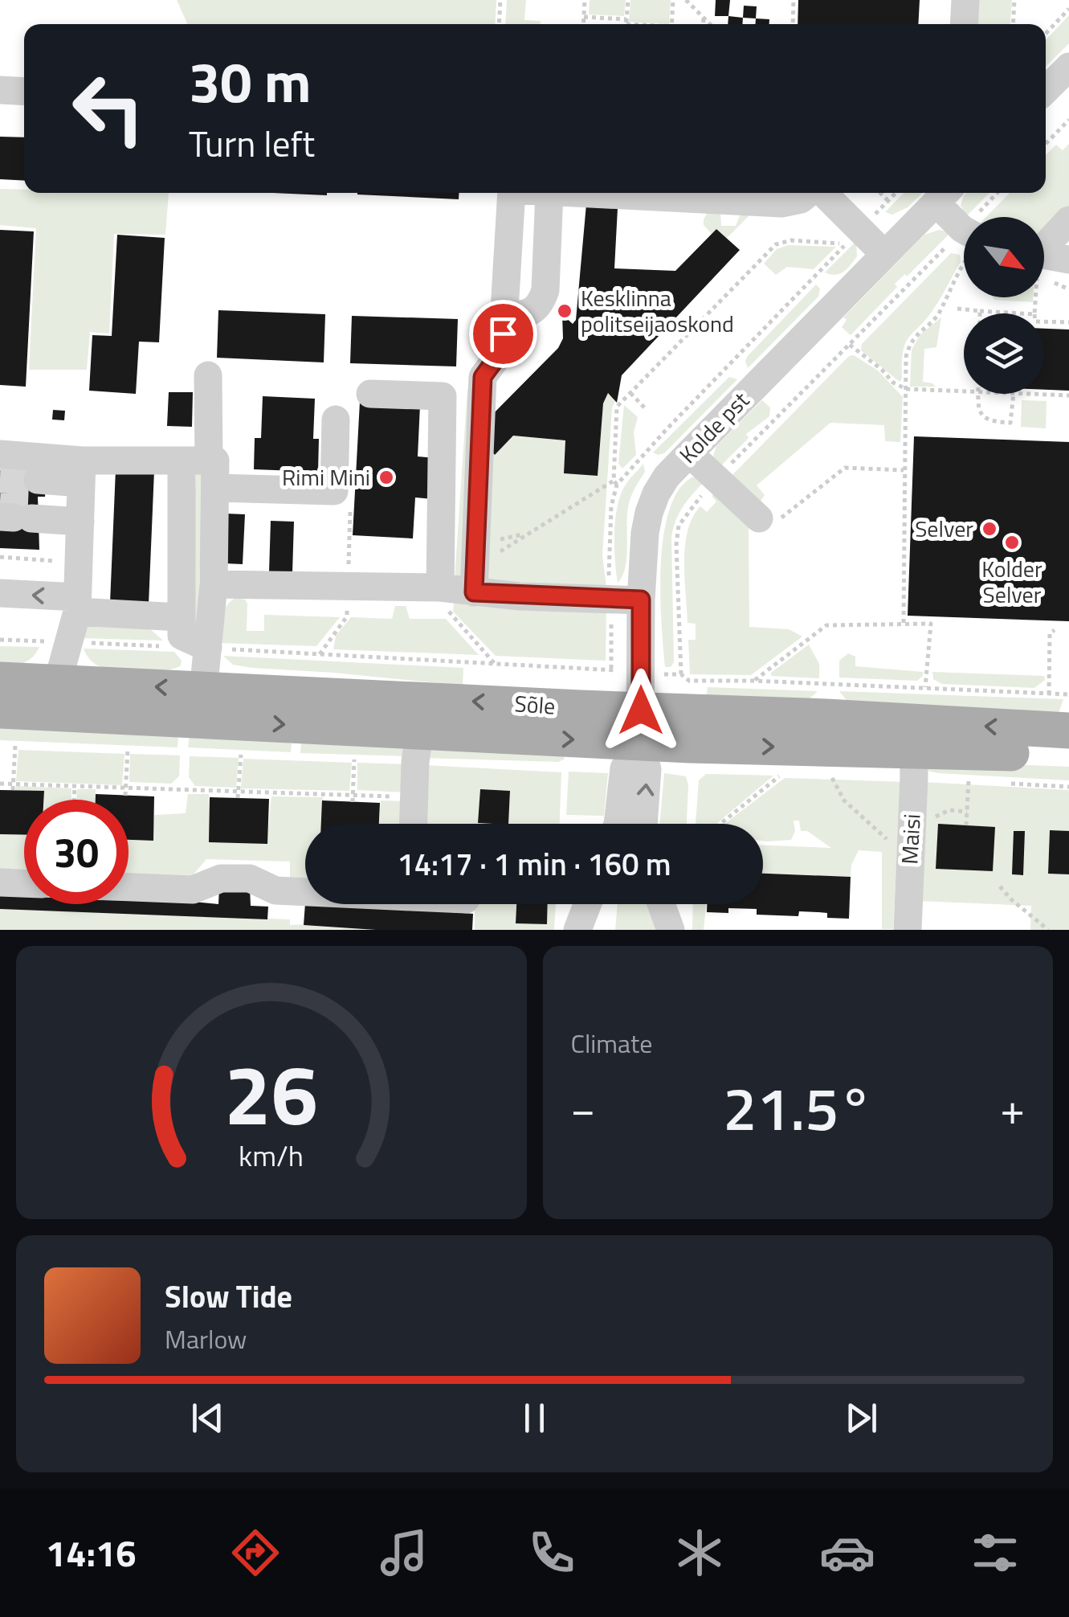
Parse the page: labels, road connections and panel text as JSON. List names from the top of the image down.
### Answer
{
  "streets": {
    "main road": ["Sõle"],
    "street": ["Kolde pst", "Maisi"]
  },
  "crossings": [
    ["Kolde pst", "Sõle"],
    ["Sõle", "Maisi"]
  ],
  "places": [
    "Kesklinna politseijaoskond",
    "Rimi Mini",
    "Selver",
    "Kolder Selver"
  ],
  "north": "bottom right",
  "page": {
    "turn": ["30 m", "Turn left"],
    "limit": "30",
    "trip": "14:17 · 1 min · 160 m",
    "tile": "Climate",
    "heat": ["−", "21.5°", "+"],
    "song": ["Slow Tide", "Marlow"],
    "tabs": "14:16",
    "gauge": ["26", "km/h"]
  }
}
